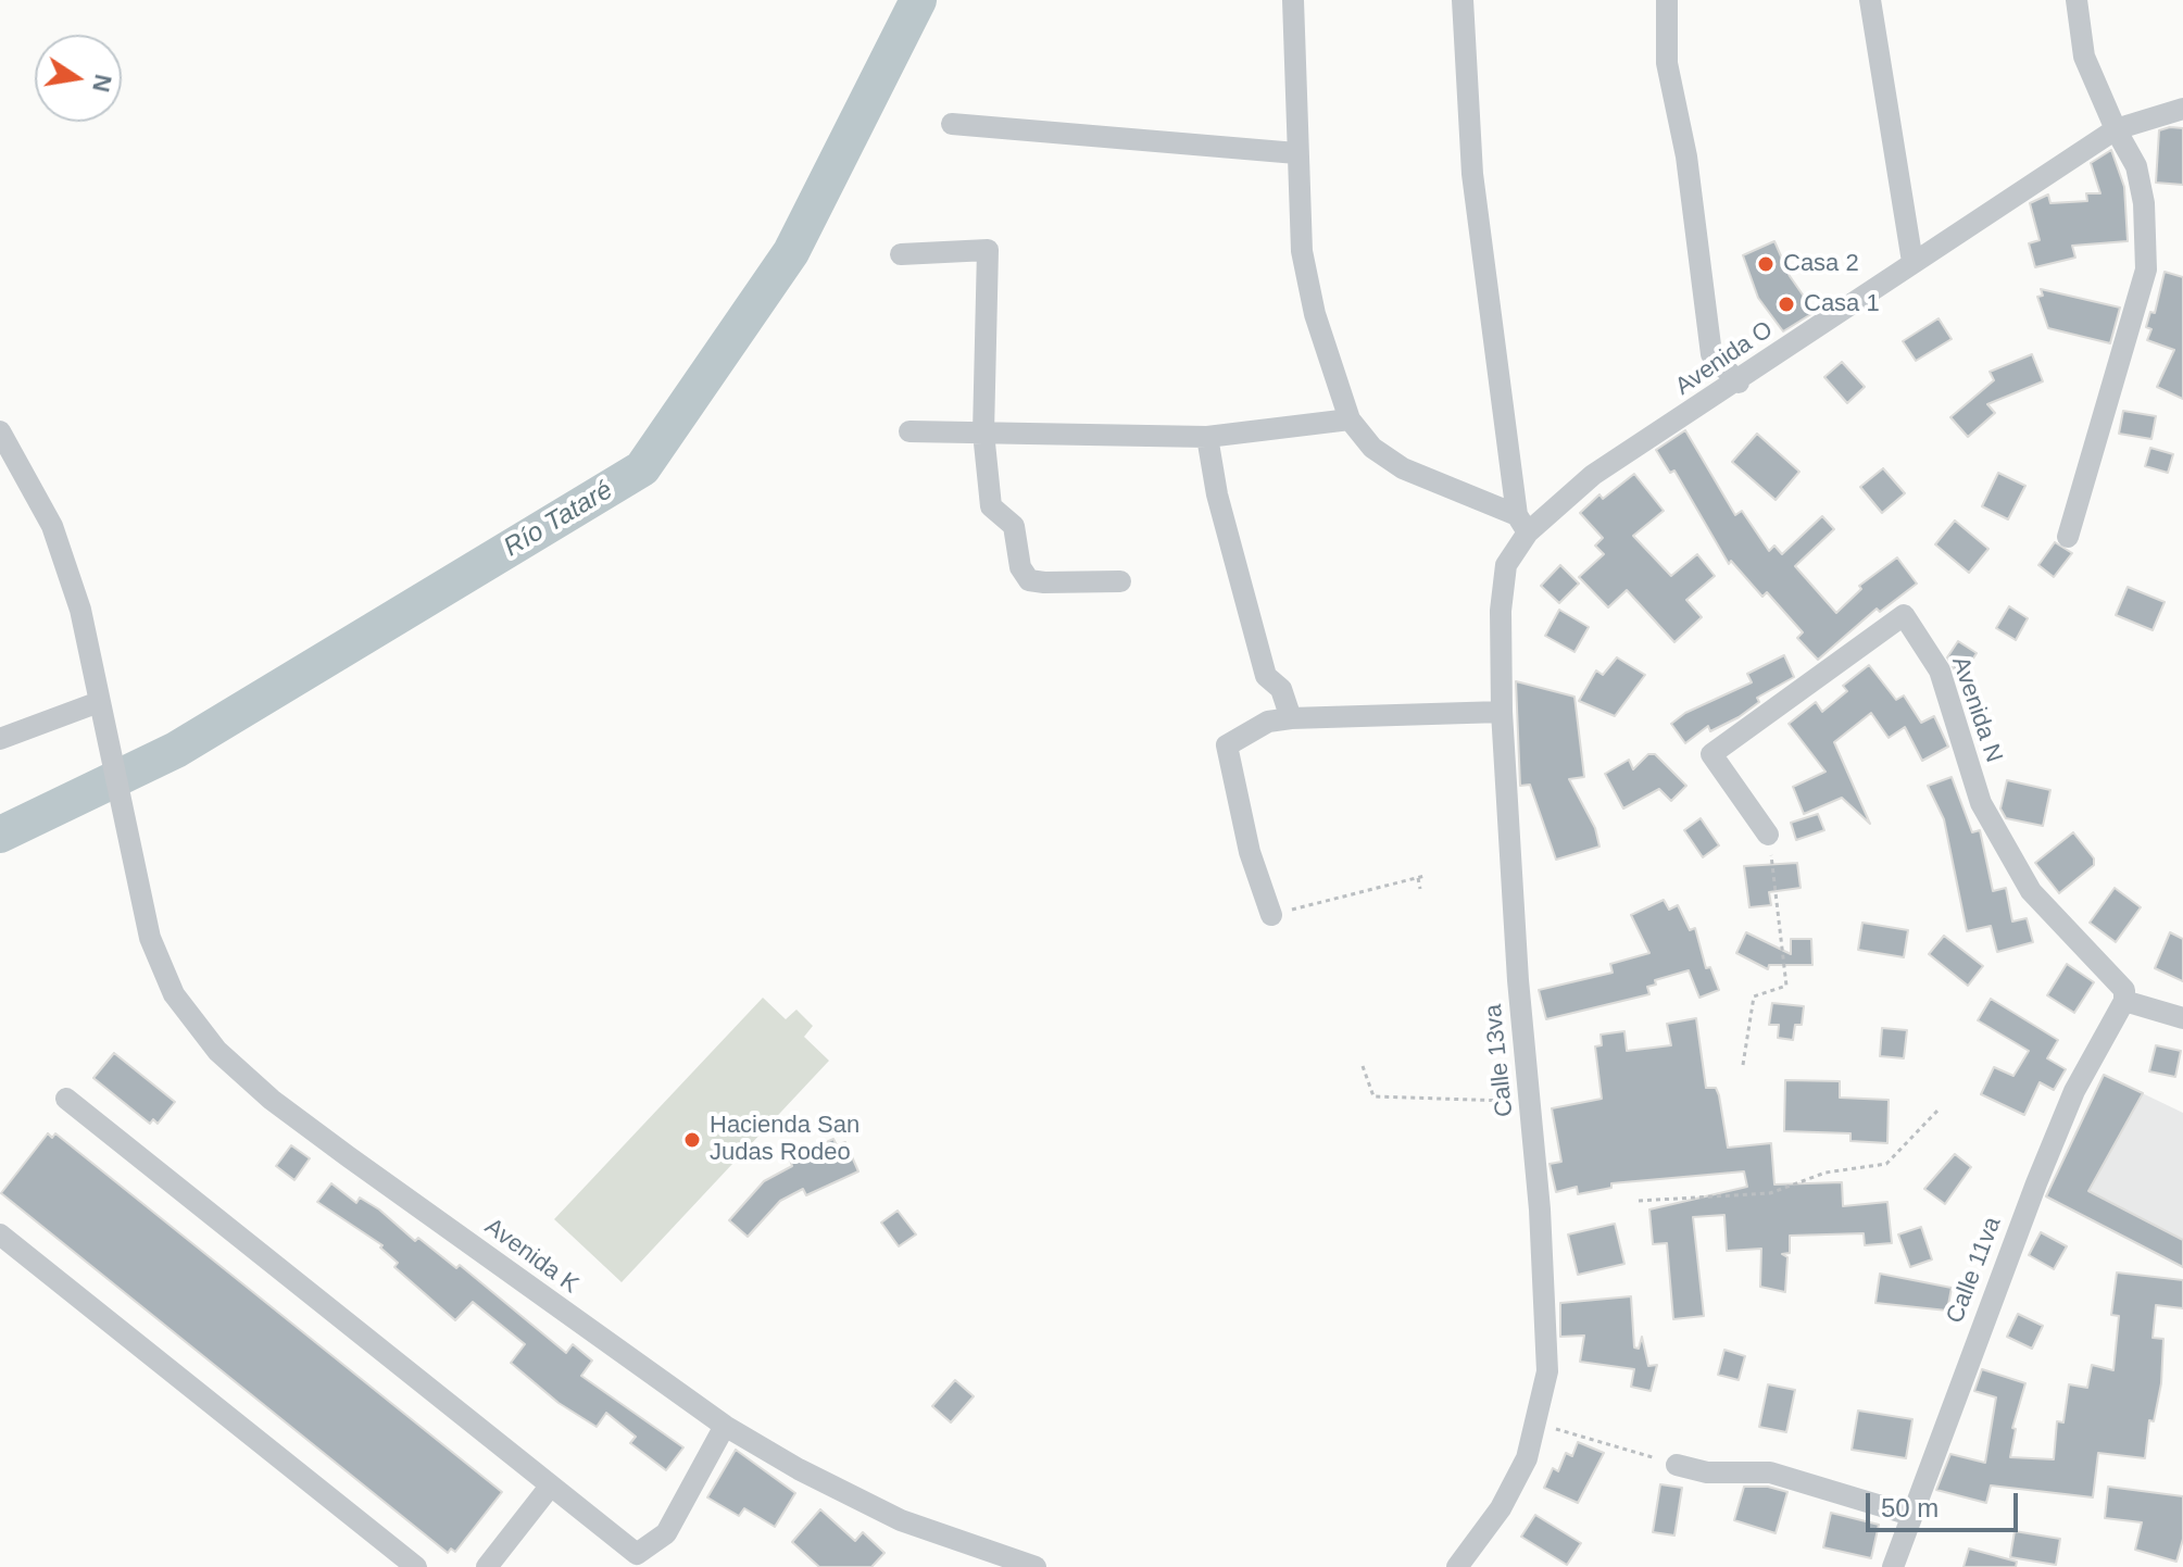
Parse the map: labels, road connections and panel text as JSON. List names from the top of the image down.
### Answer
{
  "streets": {
    "street": [
      "Avenida O",
      "Avenida N",
      "Calle 13va",
      "Avenida K",
      "Calle 11va"
    ]
  },
  "crossings": [
    ["Avenida O", "Calle 13va"],
    ["Avenida N", "Calle 11va"]
  ],
  "water": ["Río Tataré"],
  "places": ["Casa 2", "Casa 1", "Hacienda San Judas Rodeo"],
  "scale_bar": "50 m",
  "north": "right"
}
